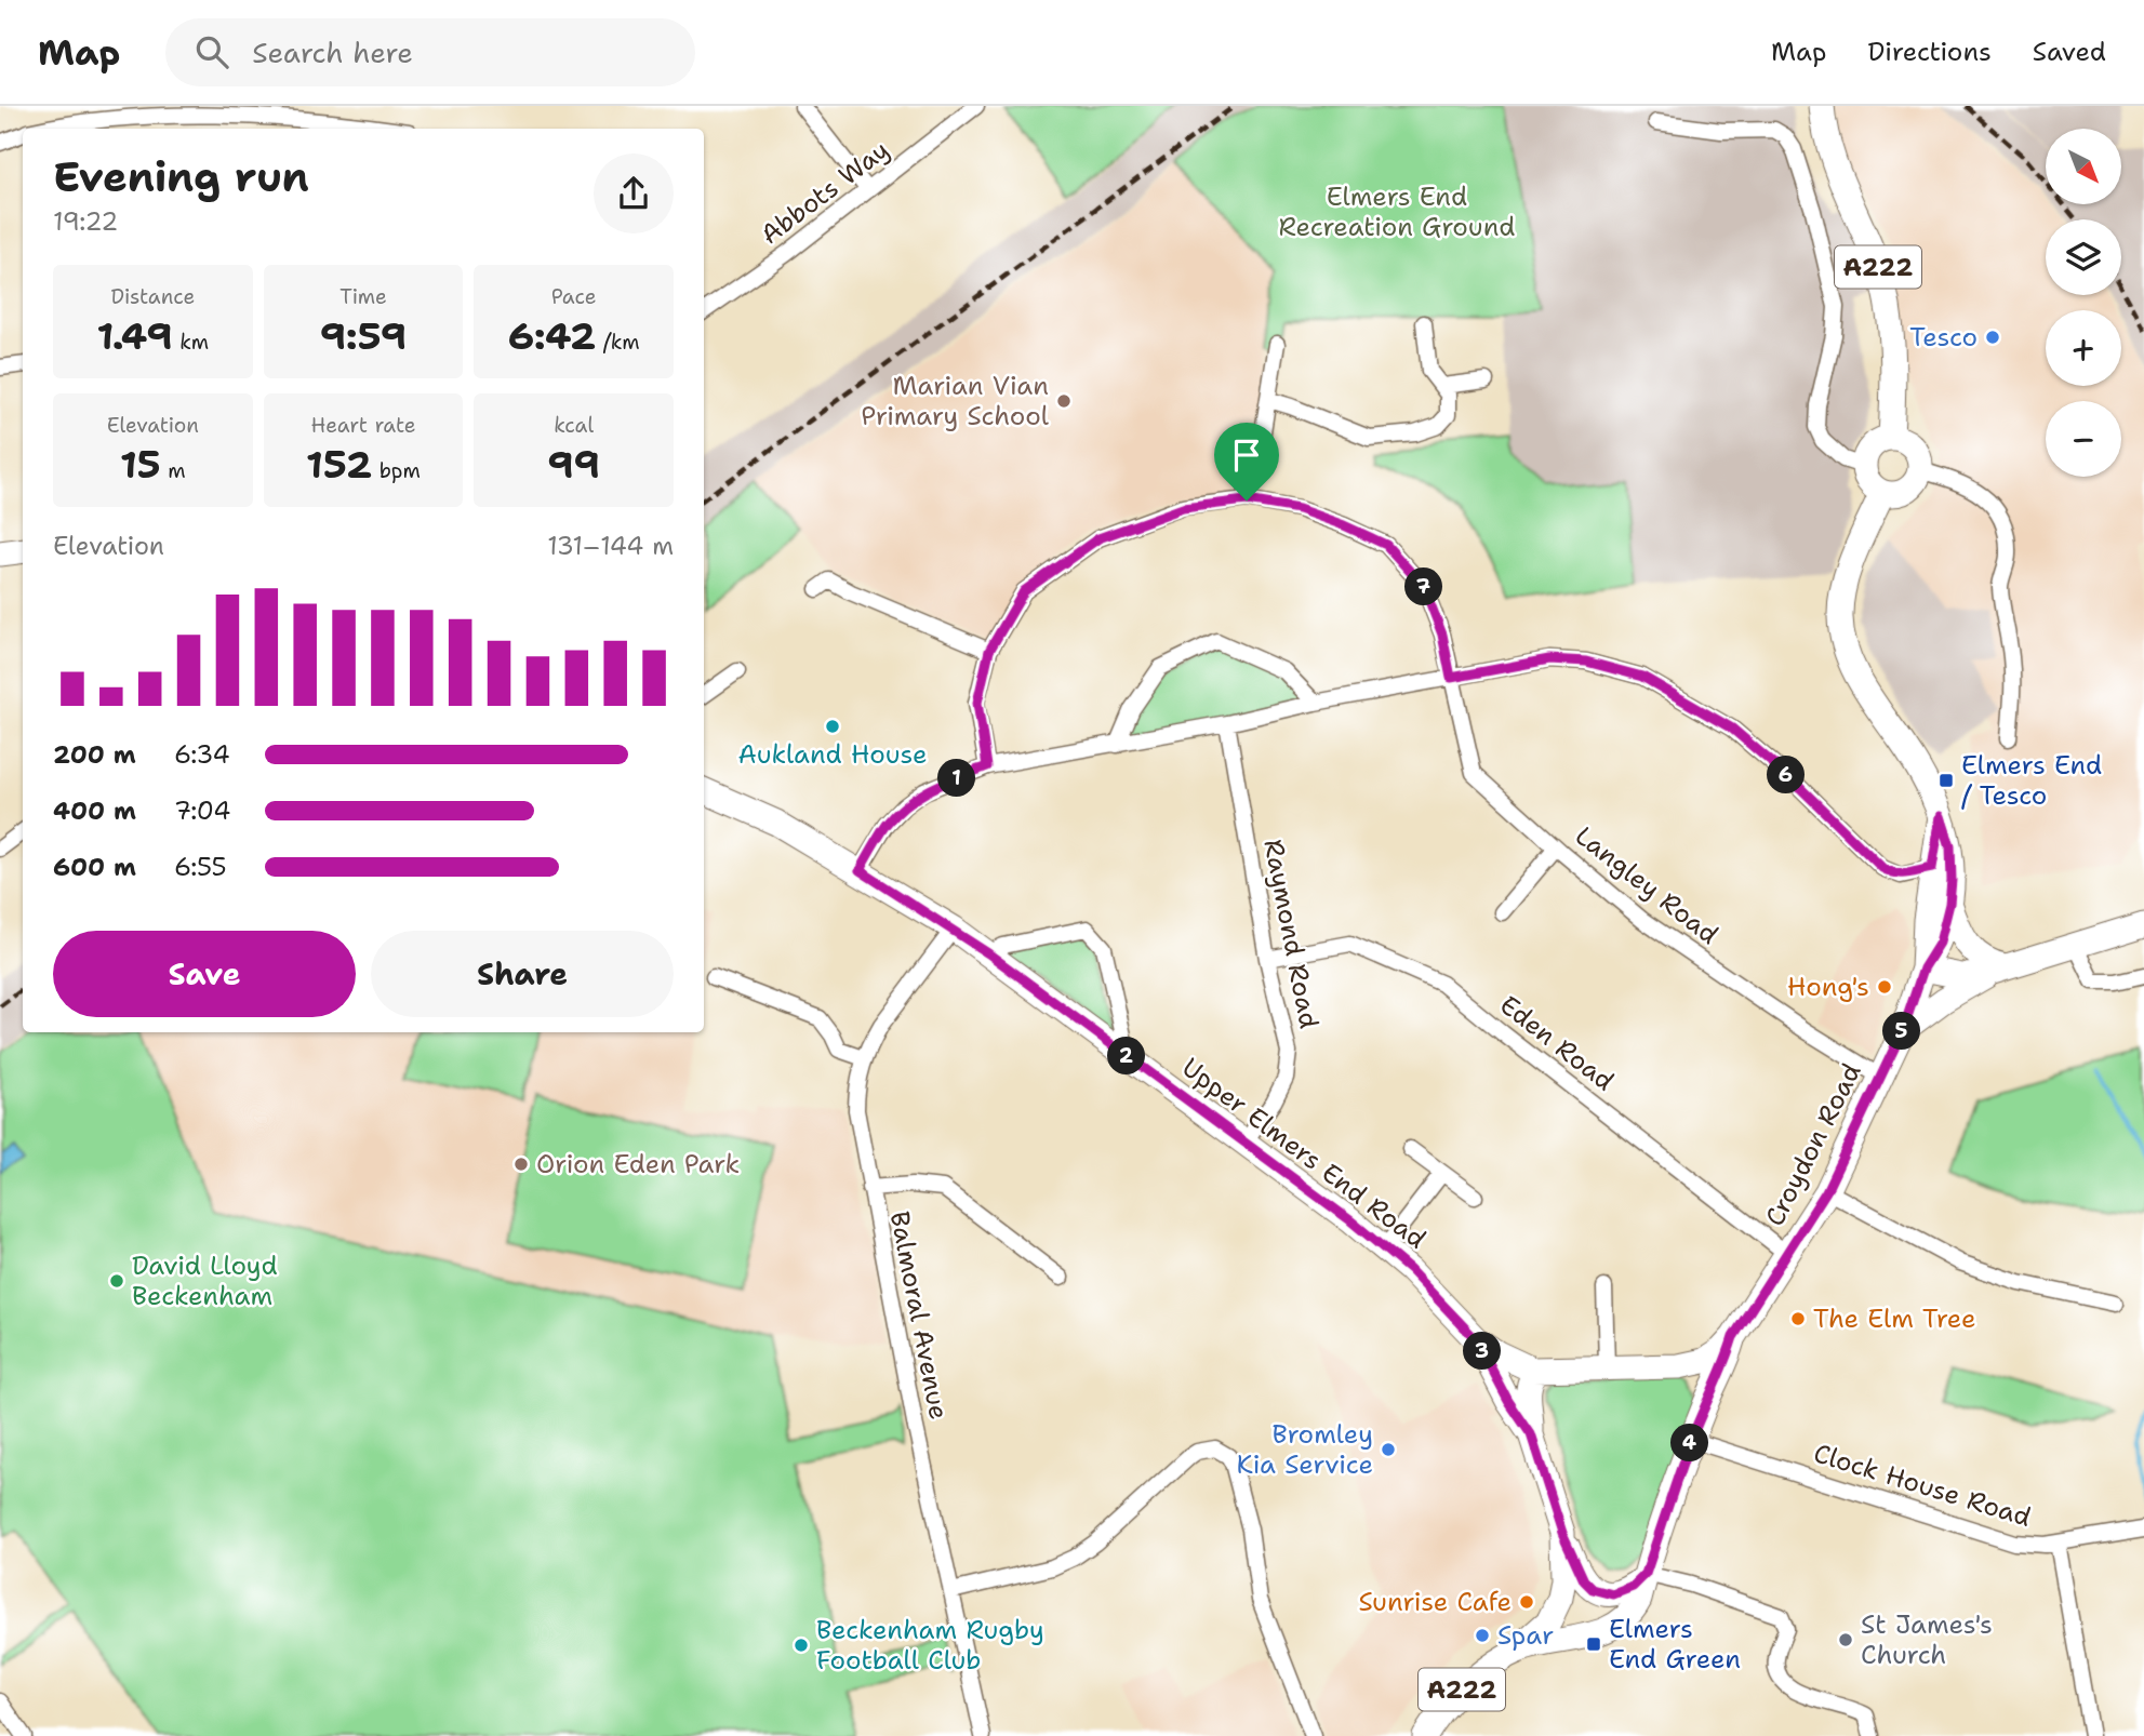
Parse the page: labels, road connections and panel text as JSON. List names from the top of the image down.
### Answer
{
  "streets": {
    "main road": ["A222", "Croydon Road", "Upper Elmers End Road"],
    "street": [
      "Abbots Way",
      "Langley Road",
      "Raymond Road",
      "Eden Road",
      "Balmoral Avenue",
      "Clock House Road"
    ]
  },
  "crossings": [
    ["A222", "Croydon Road"],
    ["Langley Road", "Croydon Road"],
    ["Raymond Road", "Eden Road"],
    ["Raymond Road", "Upper Elmers End Road"],
    ["Eden Road", "Croydon Road"],
    ["Croydon Road", "Clock House Road"],
    ["Upper Elmers End Road", "Balmoral Avenue"]
  ],
  "parks": ["Elmers End Recreation Ground"],
  "places": {
    "other": [
      "Tesco",
      "Marian Vian Primary School",
      "Aukland House",
      "Hong's",
      "Orion Eden Park",
      "David Lloyd Beckenham",
      "The Elm Tree",
      "Bromley Kia Service",
      "Sunrise Cafe",
      "Spar",
      "St James's Church",
      "Beckenham Rugby Football Club"
    ],
    "transit": ["Elmers End / Tesco", "Elmers End Green"]
  },
  "north": "bottom right",
  "page": {
    "header": "Map",
    "search": "Search here",
    "nav": ["Map", "Directions", "Saved"],
    "map_buttons": ["+", "−"],
    "heading": ["Evening run", "19:22"],
    "stats": [
      ["Distance", "1.49 km"],
      ["Time", "9:59"],
      ["Pace", "6:42 /km"],
      ["Elevation", "15 m"],
      ["Heart rate", "152 bpm"],
      ["kcal", "99"]
    ],
    "chart": ["Elevation", "131–144 m"],
    "pins": [
      "7",
      "6",
      "1",
      "5",
      "2",
      "3",
      "4"
    ],
    "list": [
      {
        "name": "200 m",
        "note": "6:34"
      },
      {
        "name": "400 m",
        "note": "7:04"
      },
      {
        "name": "600 m",
        "note": "6:55"
      }
    ],
    "buttons": ["Save", "Share"]
  }
}
